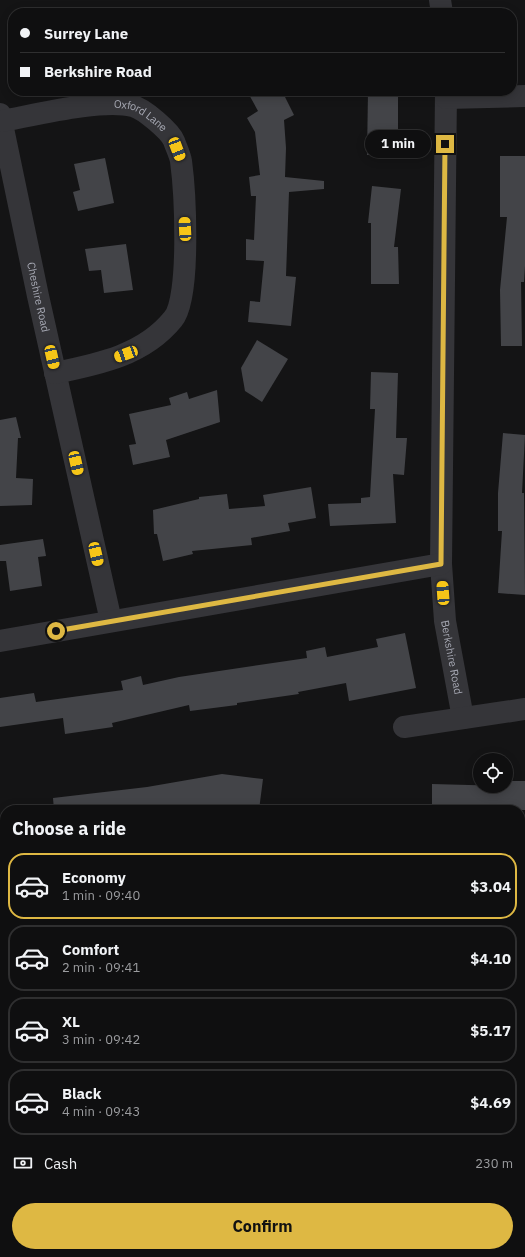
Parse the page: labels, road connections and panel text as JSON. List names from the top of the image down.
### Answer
{
  "streets": {
    "street": ["Oxford Lane", "Cheshire Road", "Berkshire Road"]
  },
  "crossings": [
    ["Oxford Lane", "Cheshire Road"]
  ],
  "page": {
    "banner": ["Surrey Lane", "Berkshire Road"],
    "bubble": "1 min",
    "heading": "Choose a ride",
    "list": [
      {
        "name": "Economy",
        "note": "1 min · 09:40",
        "value": "$3.04"
      },
      {
        "name": "Comfort",
        "note": "2 min · 09:41",
        "value": "$4.10"
      },
      {
        "name": "XL",
        "note": "3 min · 09:42",
        "value": "$5.17"
      },
      {
        "name": "Black",
        "note": "4 min · 09:43",
        "value": "$4.69"
      }
    ],
    "pay": ["Cash", "230 m"],
    "buttons": "Confirm"
  }
}
